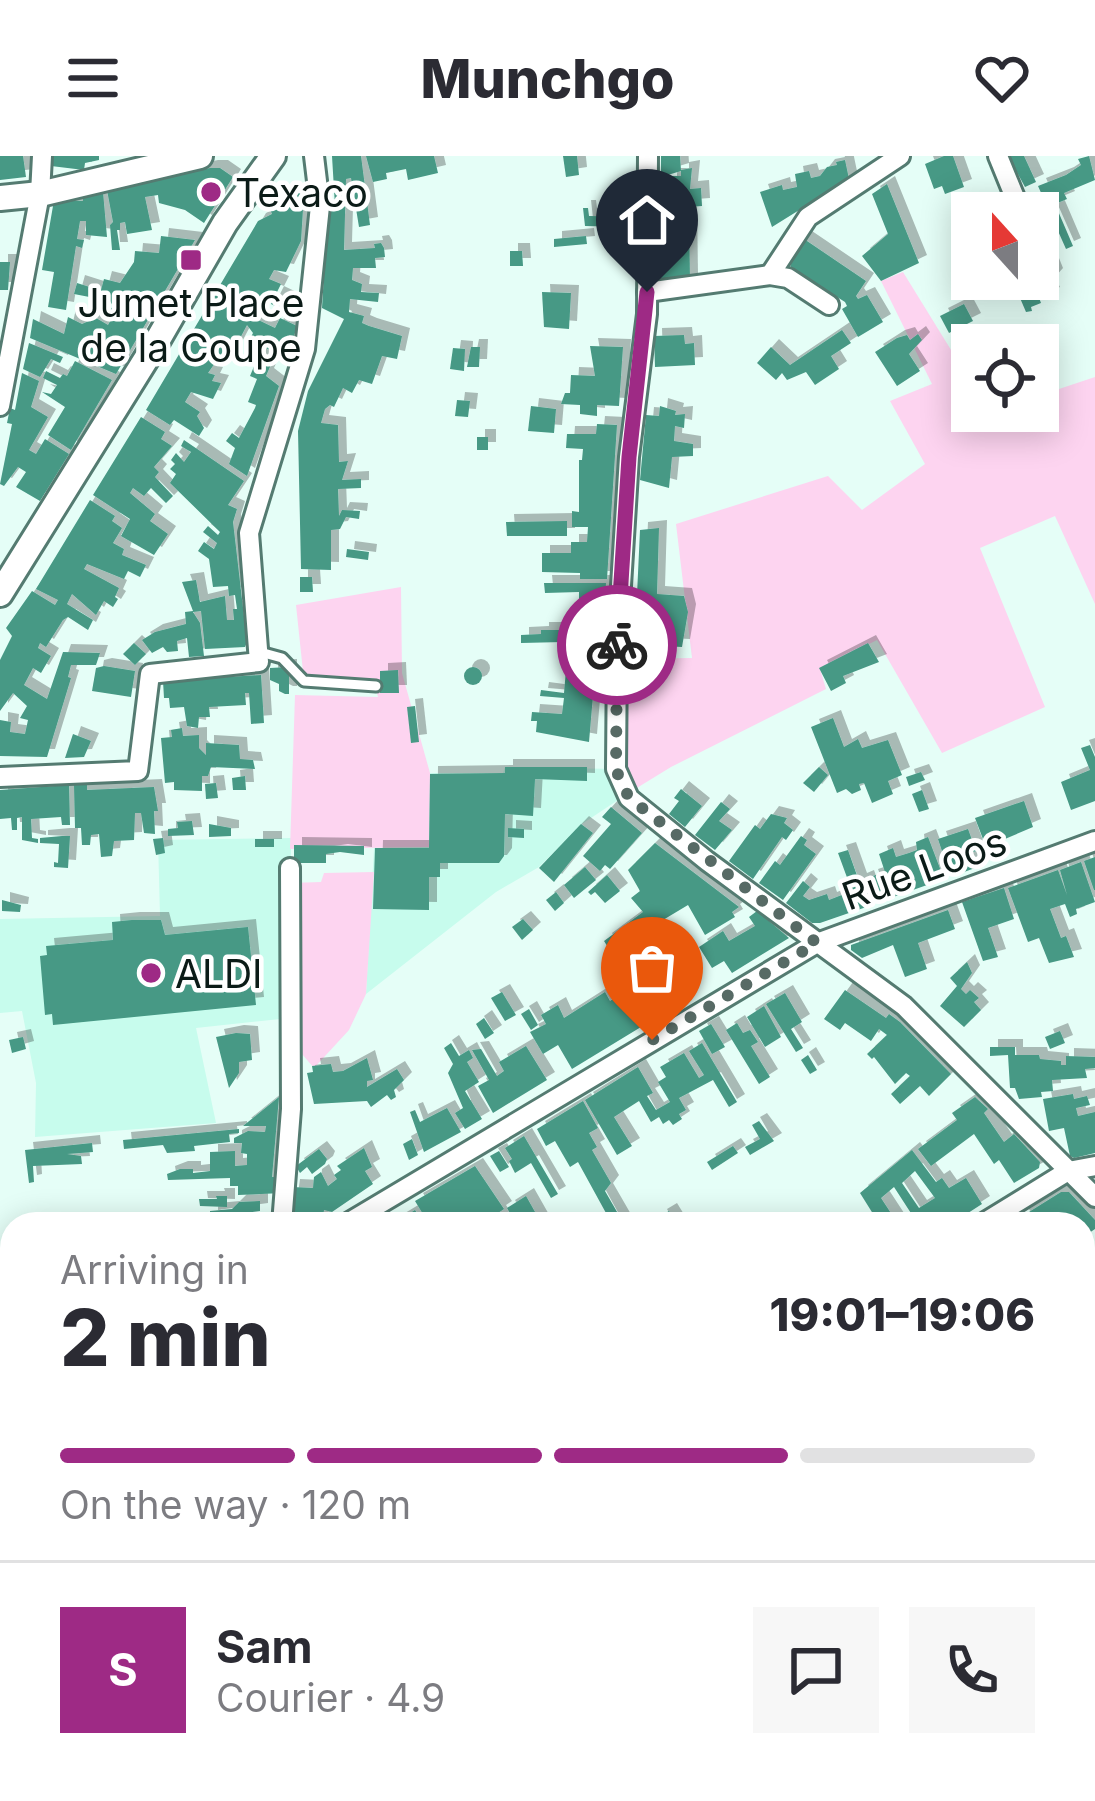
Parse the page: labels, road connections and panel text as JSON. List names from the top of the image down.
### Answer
{
  "streets": {
    "street": ["Rue Loos"]
  },
  "places": {
    "other": ["Texaco", "ALDI"],
    "transit": ["Jumet Place de la Coupe"]
  },
  "north": "top",
  "page": {
    "header": "Munchgo",
    "heading": ["2 min", "Arriving in", "19:01–19:06"],
    "panel": ["Sam", "Courier · 4.9"],
    "bar": "On the way · 120 m",
    "round": "S"
  }
}
